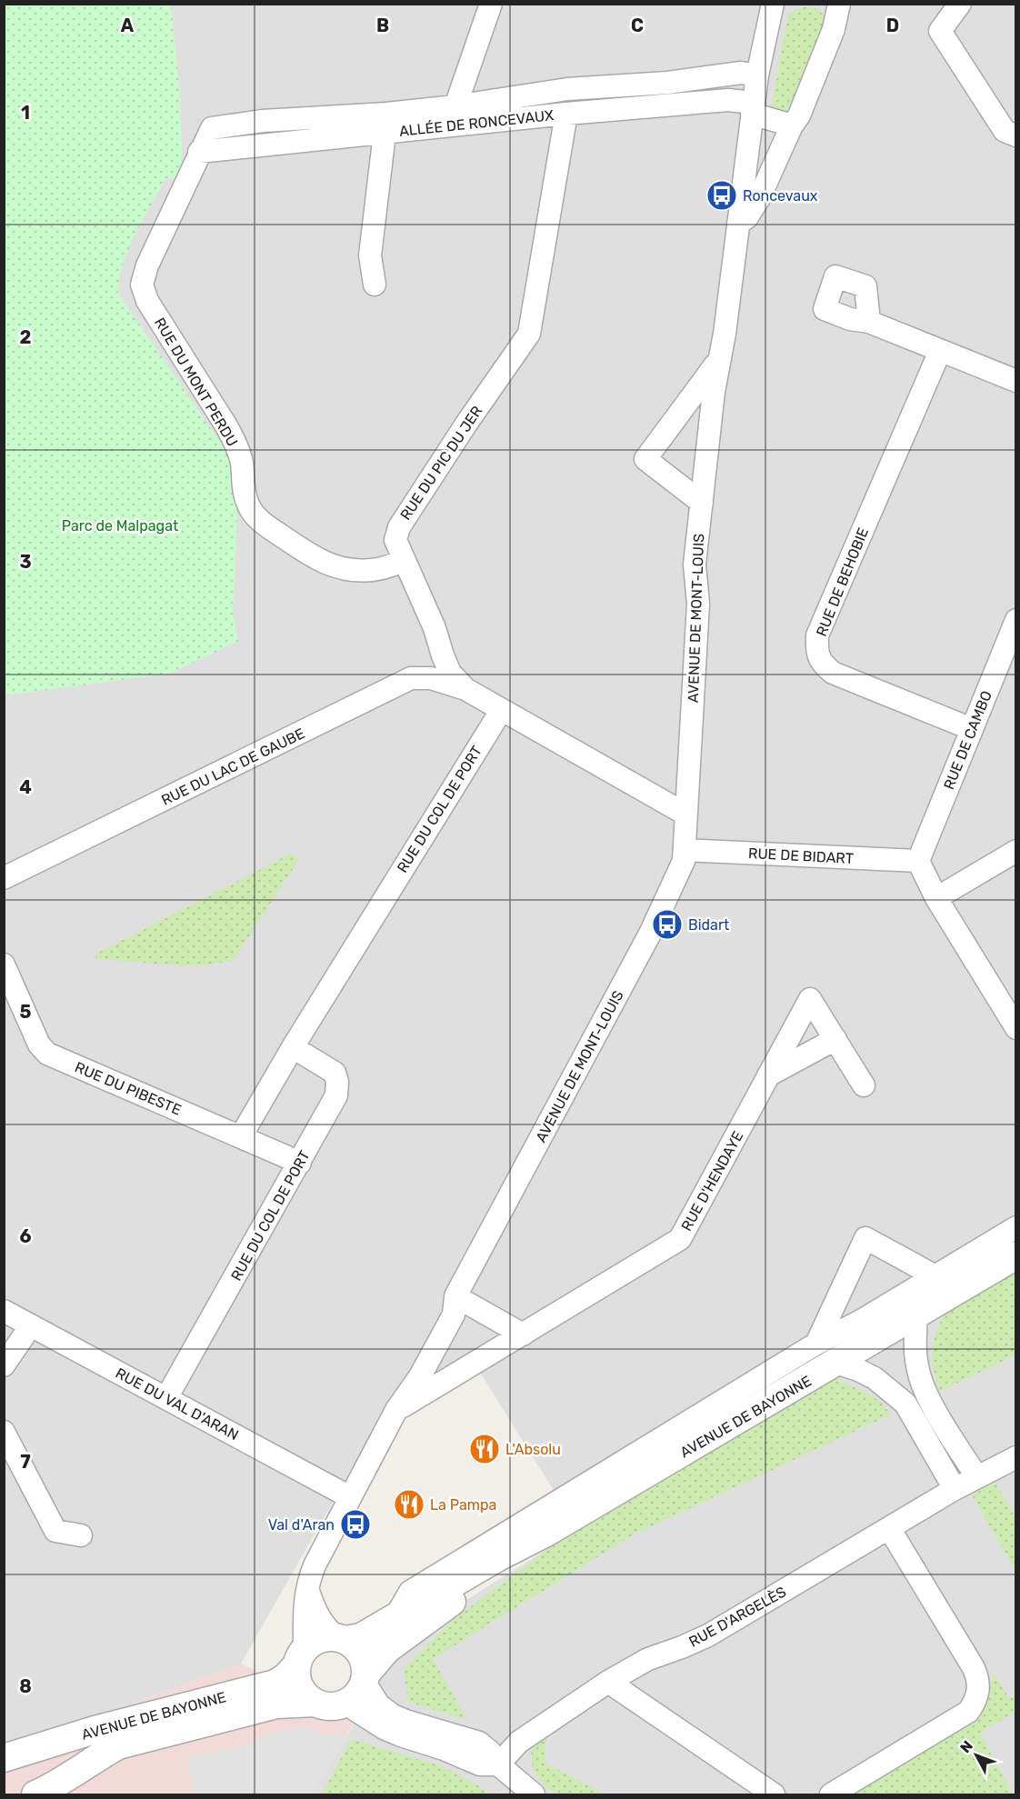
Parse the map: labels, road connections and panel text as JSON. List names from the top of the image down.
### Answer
{
  "streets": {
    "street": [
      "ALLÉE DE RONCEVAUX",
      "RUE DU MONT PERDU",
      "RUE DU PIC DU JER",
      "RUE DE BEHOBIE",
      "AVENUE DE MONT-LOUIS",
      "RUE DE CAMBO",
      "RUE DU LAC DE GAUBE",
      "RUE DU COL DE PORT",
      "RUE DE BIDART",
      "RUE DU PIBESTE",
      "RUE D'HENDAYE",
      "RUE DU VAL D'ARAN",
      "AVENUE DE BAYONNE",
      "RUE D'ARGELÈS"
    ]
  },
  "crossings": [
    ["ALLÉE DE RONCEVAUX", "RUE DU MONT PERDU"],
    ["ALLÉE DE RONCEVAUX", "RUE DU PIC DU JER"],
    ["ALLÉE DE RONCEVAUX", "AVENUE DE MONT-LOUIS"],
    ["RUE DU MONT PERDU", "RUE DU PIC DU JER"],
    ["RUE DU PIC DU JER", "AVENUE DE MONT-LOUIS"],
    ["RUE DU PIC DU JER", "RUE DU LAC DE GAUBE"],
    ["RUE DU PIC DU JER", "RUE DU COL DE PORT"],
    ["RUE DE BEHOBIE", "RUE DE CAMBO"],
    ["AVENUE DE MONT-LOUIS", "RUE DE BIDART"],
    ["AVENUE DE MONT-LOUIS", "RUE D'HENDAYE"],
    ["AVENUE DE MONT-LOUIS", "RUE DU VAL D'ARAN"],
    ["AVENUE DE MONT-LOUIS", "AVENUE DE BAYONNE"],
    ["RUE DE CAMBO", "RUE DE BIDART"],
    ["RUE DU COL DE PORT", "RUE DU PIBESTE"],
    ["RUE DU COL DE PORT", "RUE DU VAL D'ARAN"]
  ],
  "parks": ["Parc de Malpagat"],
  "places": {
    "bus stop": ["Roncevaux", "Bidart", "Val d'Aran"],
    "restaurant": ["L'Absolu", "La Pampa"]
  },
  "north": "top left",
  "grid": {
    "columns": [
      "A",
      "B",
      "C",
      "D"
    ],
    "rows": [
      "1",
      "2",
      "3",
      "4",
      "5",
      "6",
      "7",
      "8"
    ]
  }
}
